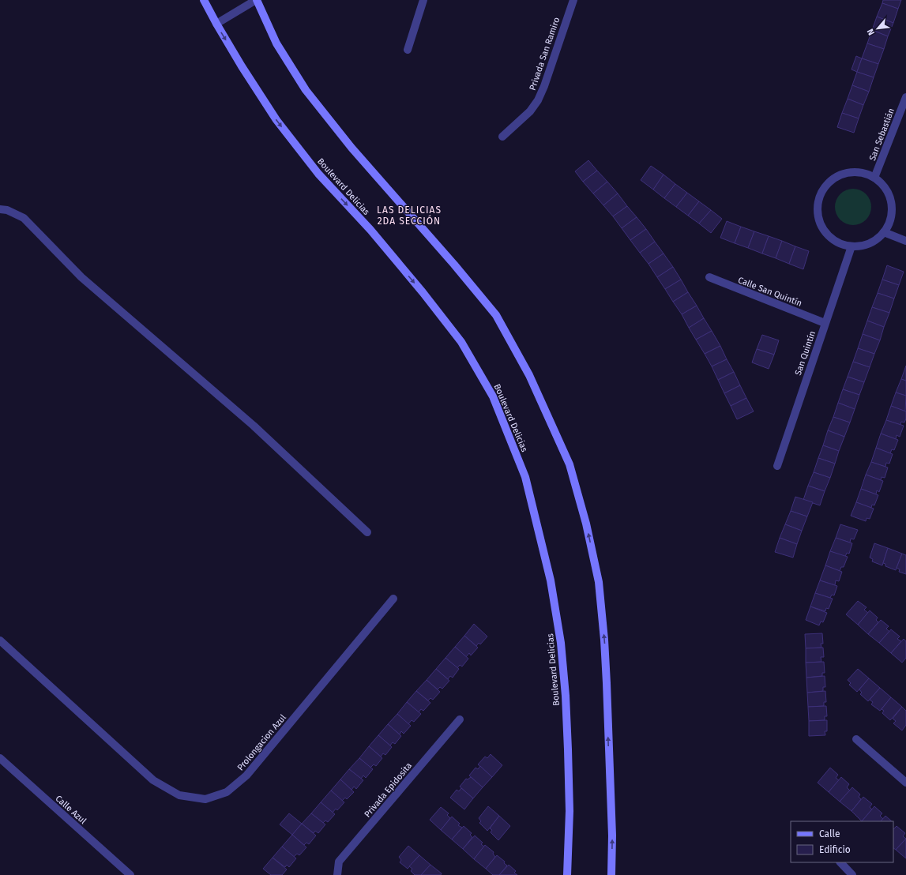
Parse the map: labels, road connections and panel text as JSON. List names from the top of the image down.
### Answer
{
  "streets": {
    "main road": ["Boulevard Delicias"],
    "street": [
      "Privada San Ramiro",
      "San Sebastián",
      "Calle San Quintín",
      "San Quintín",
      "Prolongacion Azul",
      "Privada Epidosita",
      "Calle Azul"
    ]
  },
  "crossings": [
    ["San Sebastián", "San Quintín"],
    ["Calle San Quintín", "San Quintín"]
  ],
  "districts": ["LAS DELICIAS 2DA SECCIÓN"],
  "legend": ["Calle", "Edificio"],
  "north": "bottom left"
}
